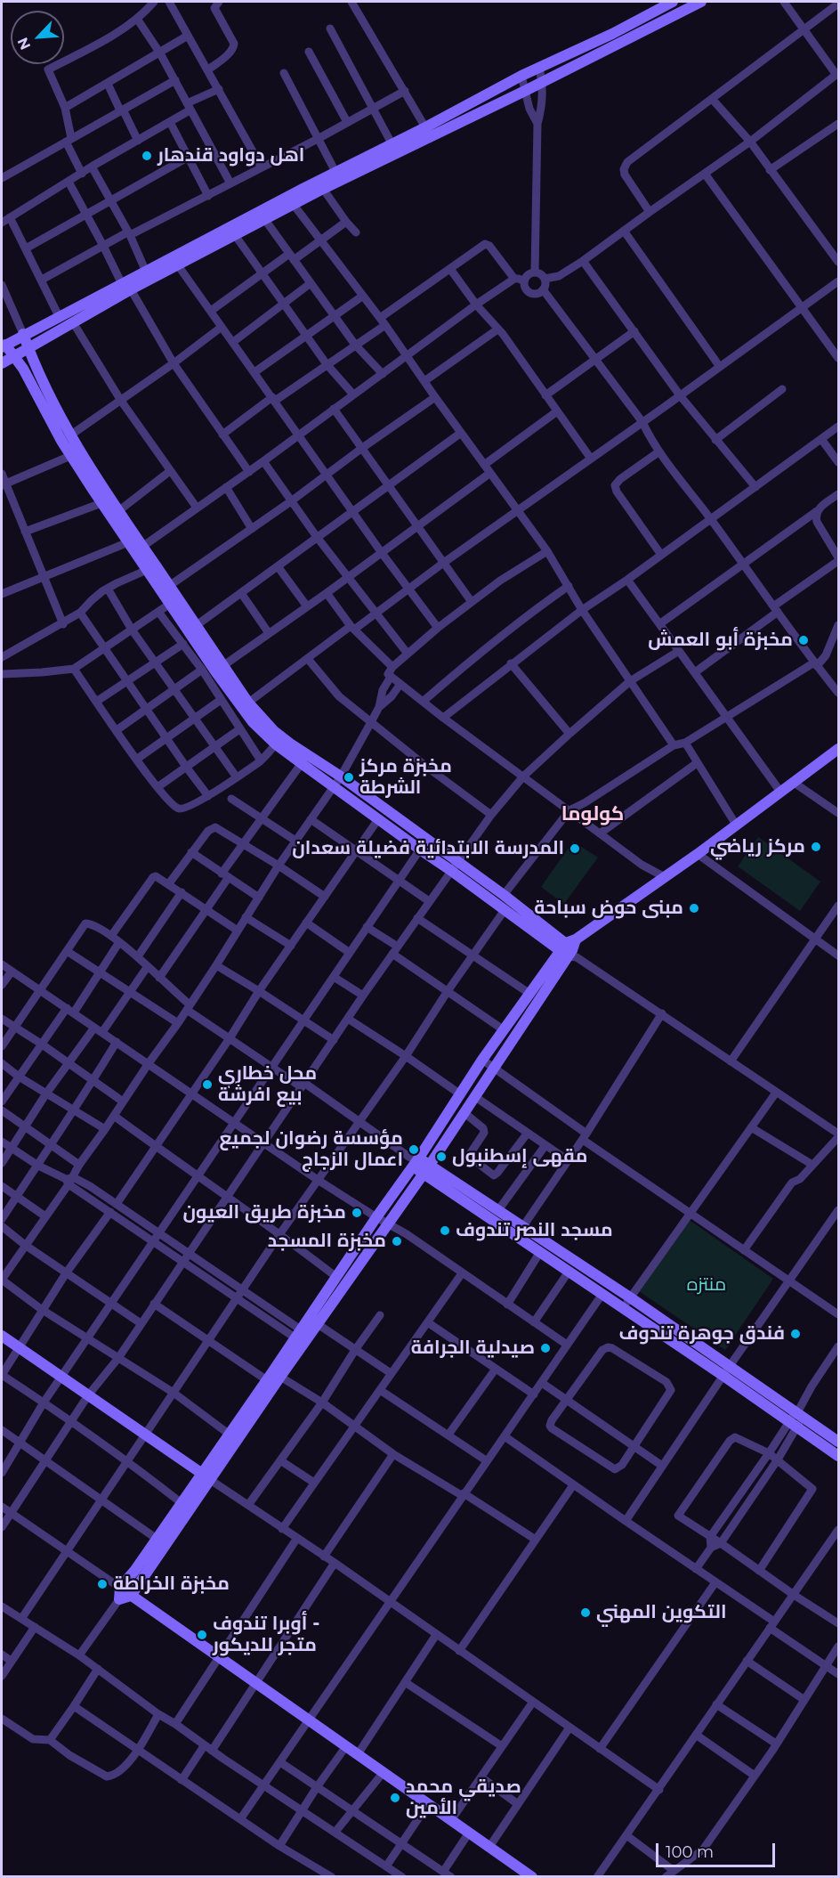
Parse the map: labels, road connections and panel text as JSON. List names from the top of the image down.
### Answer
{
  "districts": ["كولوما"],
  "parks": ["منتزه"],
  "places": [
    "اهل دواود قندهار",
    "مخبزة أبو العمش",
    "مخبزة مركز الشرطة",
    "مركز رياضي",
    "المدرسة الابتدائية فضيلة سعدان",
    "مبنى حوض سباحة",
    "محل خطاري بيع افرشة",
    "مؤسسة رضوان لجميع اعمال الزجاج",
    "مقهى إسطنبول",
    "مخبزة طريق العيون",
    "مسجد النصر تندوف",
    "مخبزة المسجد",
    "فندق جوهرة تندوف",
    "صيدلية الجرافة",
    "مخبزة الخراطة",
    "التكوين المهني",
    "أوبرا تندوف - متجر للديكور",
    "صديقي محمد الأمين"
  ],
  "scale_bar": "100 m",
  "north": "bottom left"
}
